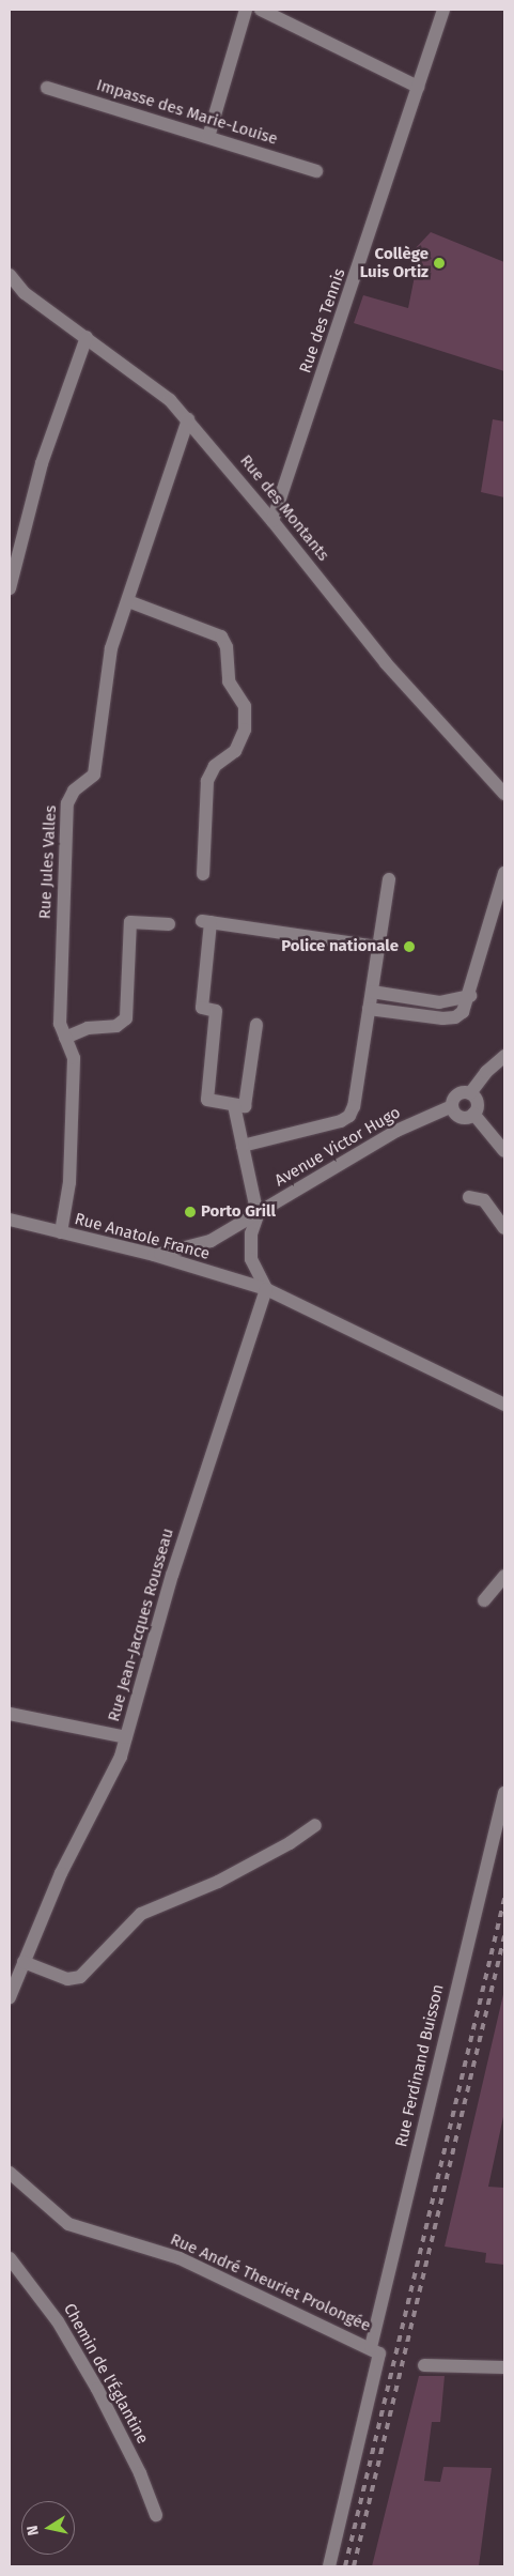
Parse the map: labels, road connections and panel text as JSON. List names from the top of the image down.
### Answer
{
  "streets": {
    "street": [
      "Impasse des Marie-Louise",
      "Rue des Tennis",
      "Rue des Montants",
      "Rue Jules Valles",
      "Avenue Victor Hugo",
      "Rue Anatole France",
      "Rue Jean-Jacques Rousseau",
      "Rue Ferdinand Buisson",
      "Rue André Theuriet Prolongée",
      "Chemin de l'Églantine"
    ]
  },
  "crossings": [
    ["Rue des Tennis", "Rue des Montants"],
    ["Rue des Montants", "Rue Jules Valles"],
    ["Rue Jules Valles", "Rue Anatole France"],
    ["Avenue Victor Hugo", "Rue Anatole France"],
    ["Rue Anatole France", "Rue Jean-Jacques Rousseau"],
    ["Rue Ferdinand Buisson", "Rue André Theuriet Prolongée"]
  ],
  "places": ["Collège Luis Ortiz", "Police nationale", "Porto Grill"],
  "north": "left"
}
